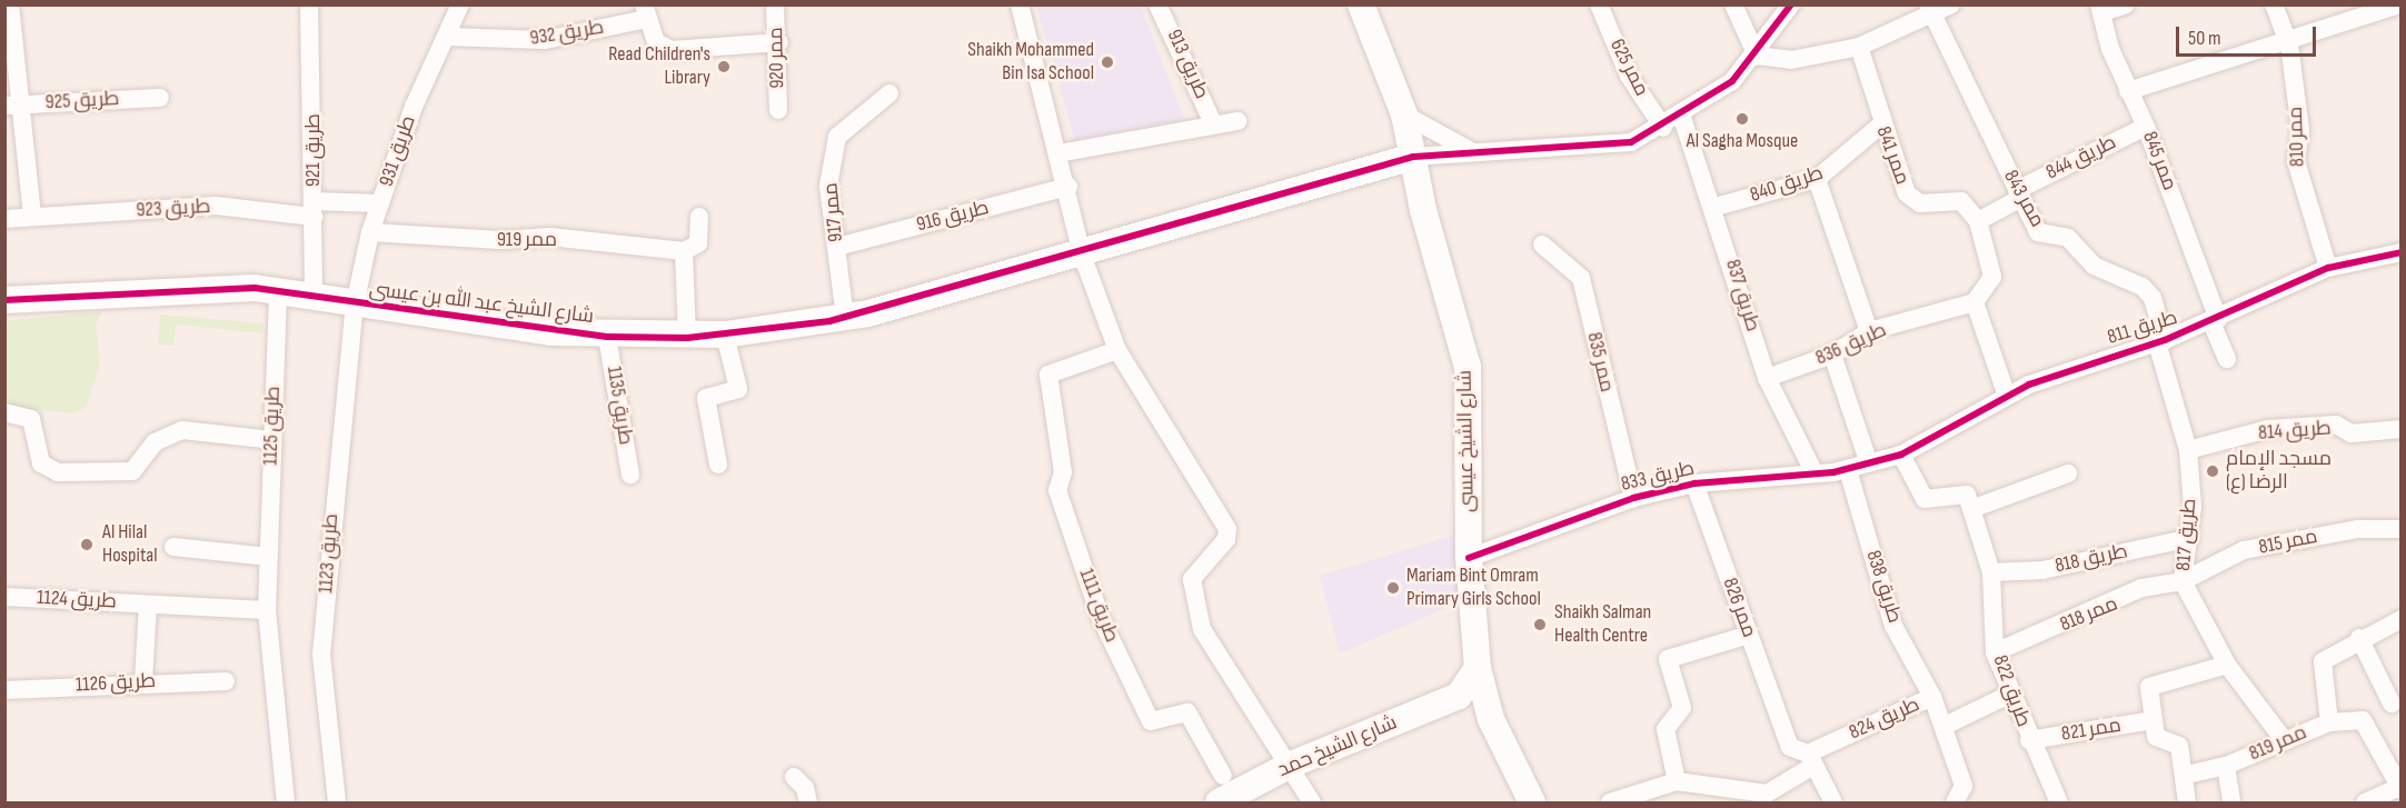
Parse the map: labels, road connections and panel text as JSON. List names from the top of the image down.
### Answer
{
  "streets": {
    "street": [
      "طريق 932",
      "ممر 920",
      "طريق 913",
      "ممر 625",
      "طريق 925",
      "ممر 810",
      "طريق 921",
      "طريق 931",
      "ممر 841",
      "طريق 844",
      "ممر 845",
      "طريق 840",
      "ممر 843",
      "طريق 923",
      "ممر 917",
      "طريق 916",
      "ممر 919",
      "طريق 837",
      "شارع الشيخ عبد الله بن عيسى",
      "طريق 811",
      "طريق 836",
      "ممر 835",
      "طريق 1135",
      "طريق 1125",
      "طريق 814",
      "شارع الشيخ عيسى",
      "طريق 833",
      "طريق 817",
      "ممر 815",
      "طريق 1123",
      "طريق 818",
      "طريق 838",
      "طريق 1124",
      "طريق 1111",
      "ممر 826",
      "ممر 818",
      "طريق 1126",
      "طريق 822",
      "طريق 824",
      "ممر 821",
      "ممر 819",
      "شارع الشيخ حمد"
    ]
  },
  "crossings": [
    ["طريق 932", "ممر 920"],
    ["طريق 932", "طريق 931"],
    ["ممر 810", "طريق 811"],
    ["طريق 921", "طريق 923"],
    ["طريق 921", "شارع الشيخ عبد الله بن عيسى"],
    ["طريق 931", "طريق 923"],
    ["طريق 931", "ممر 919"],
    ["طريق 931", "شارع الشيخ عبد الله بن عيسى"],
    ["طريق 931", "طريق 1123"],
    ["ممر 841", "طريق 844"],
    ["ممر 841", "طريق 840"],
    ["طريق 844", "ممر 845"],
    ["طريق 844", "ممر 843"],
    ["ممر 845", "طريق 811"],
    ["طريق 840", "طريق 837"],
    ["ممر 843", "طريق 811"],
    ["ممر 843", "طريق 817"],
    ["ممر 917", "طريق 916"],
    ["ممر 917", "شارع الشيخ عبد الله بن عيسى"],
    ["طريق 837", "طريق 836"],
    ["طريق 837", "طريق 833"],
    ["شارع الشيخ عبد الله بن عيسى", "طريق 1135"],
    ["شارع الشيخ عبد الله بن عيسى", "طريق 1125"],
    ["شارع الشيخ عبد الله بن عيسى", "شارع الشيخ عيسى"],
    ["شارع الشيخ عبد الله بن عيسى", "طريق 1123"],
    ["طريق 811", "طريق 833"],
    ["طريق 811", "طريق 817"],
    ["ممر 835", "طريق 833"],
    ["طريق 1125", "طريق 1124"],
    ["طريق 814", "طريق 817"],
    ["شارع الشيخ عيسى", "طريق 833"],
    ["طريق 833", "طريق 838"],
    ["طريق 833", "ممر 826"],
    ["طريق 817", "ممر 815"],
    ["طريق 817", "طريق 818"],
    ["طريق 817", "ممر 818"],
    ["طريق 817", "ممر 819"],
    ["ممر 815", "ممر 818"],
    ["طريق 818", "طريق 822"],
    ["طريق 838", "طريق 824"],
    ["ممر 826", "طريق 824"],
    ["ممر 818", "طريق 822"],
    ["طريق 822", "طريق 824"],
    ["طريق 822", "ممر 821"]
  ],
  "places": [
    "Shaikh Mohammed Bin Isa School",
    "Read Children's Library",
    "Al Sagha Mosque",
    "مسجد الإمام الرضا (ع)",
    "Al Hilal Hospital",
    "Mariam Bint Omram Primary Girls School",
    "Shaikh Salman Health Centre"
  ],
  "scale_bar": "50 m"
}
